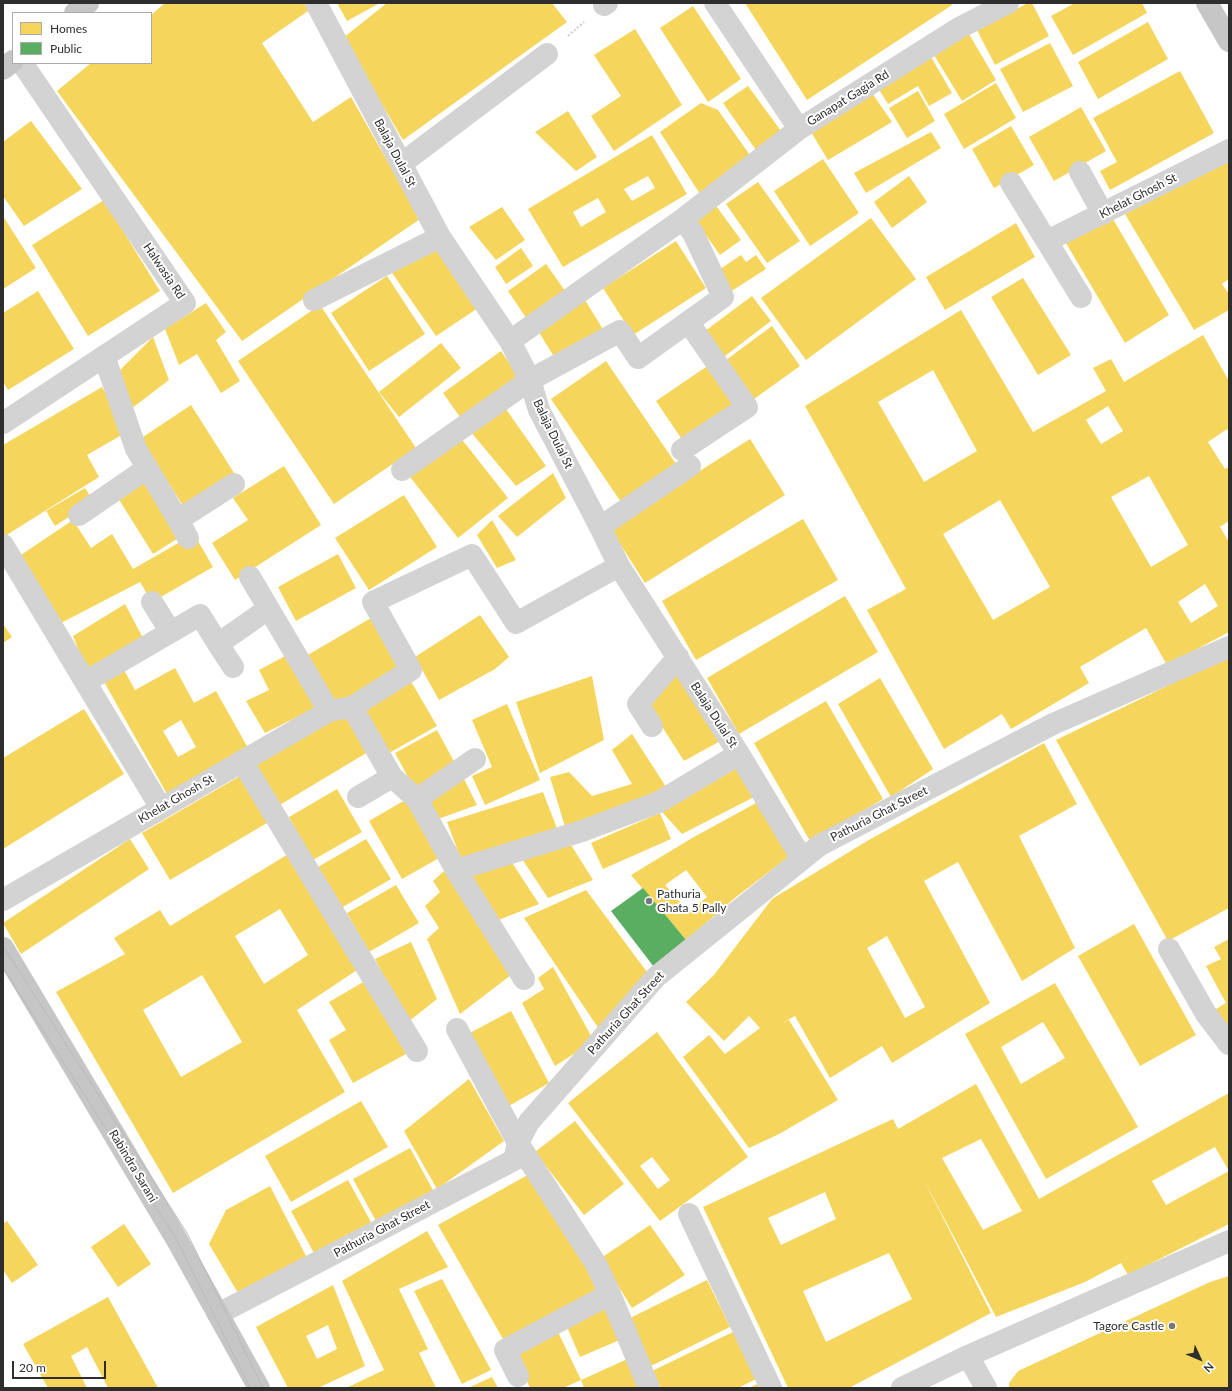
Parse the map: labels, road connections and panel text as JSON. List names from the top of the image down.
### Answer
{
  "streets": {
    "main road": ["Rabindra Sarani"],
    "street": [
      "Ganapat Gagia Rd",
      "Balaja Dulal St",
      "Khelat Ghosh St",
      "Halwasia Rd",
      "Pathuria Ghat Street"
    ]
  },
  "crossings": [
    ["Balaja Dulal St", "Pathuria Ghat Street"],
    ["Pathuria Ghat Street", "Rabindra Sarani"]
  ],
  "places": ["Pathuria Ghata 5 Pally", "Tagore Castle"],
  "legend": ["Homes", "Public"],
  "scale_bar": "20 m",
  "north": "bottom right"
}
